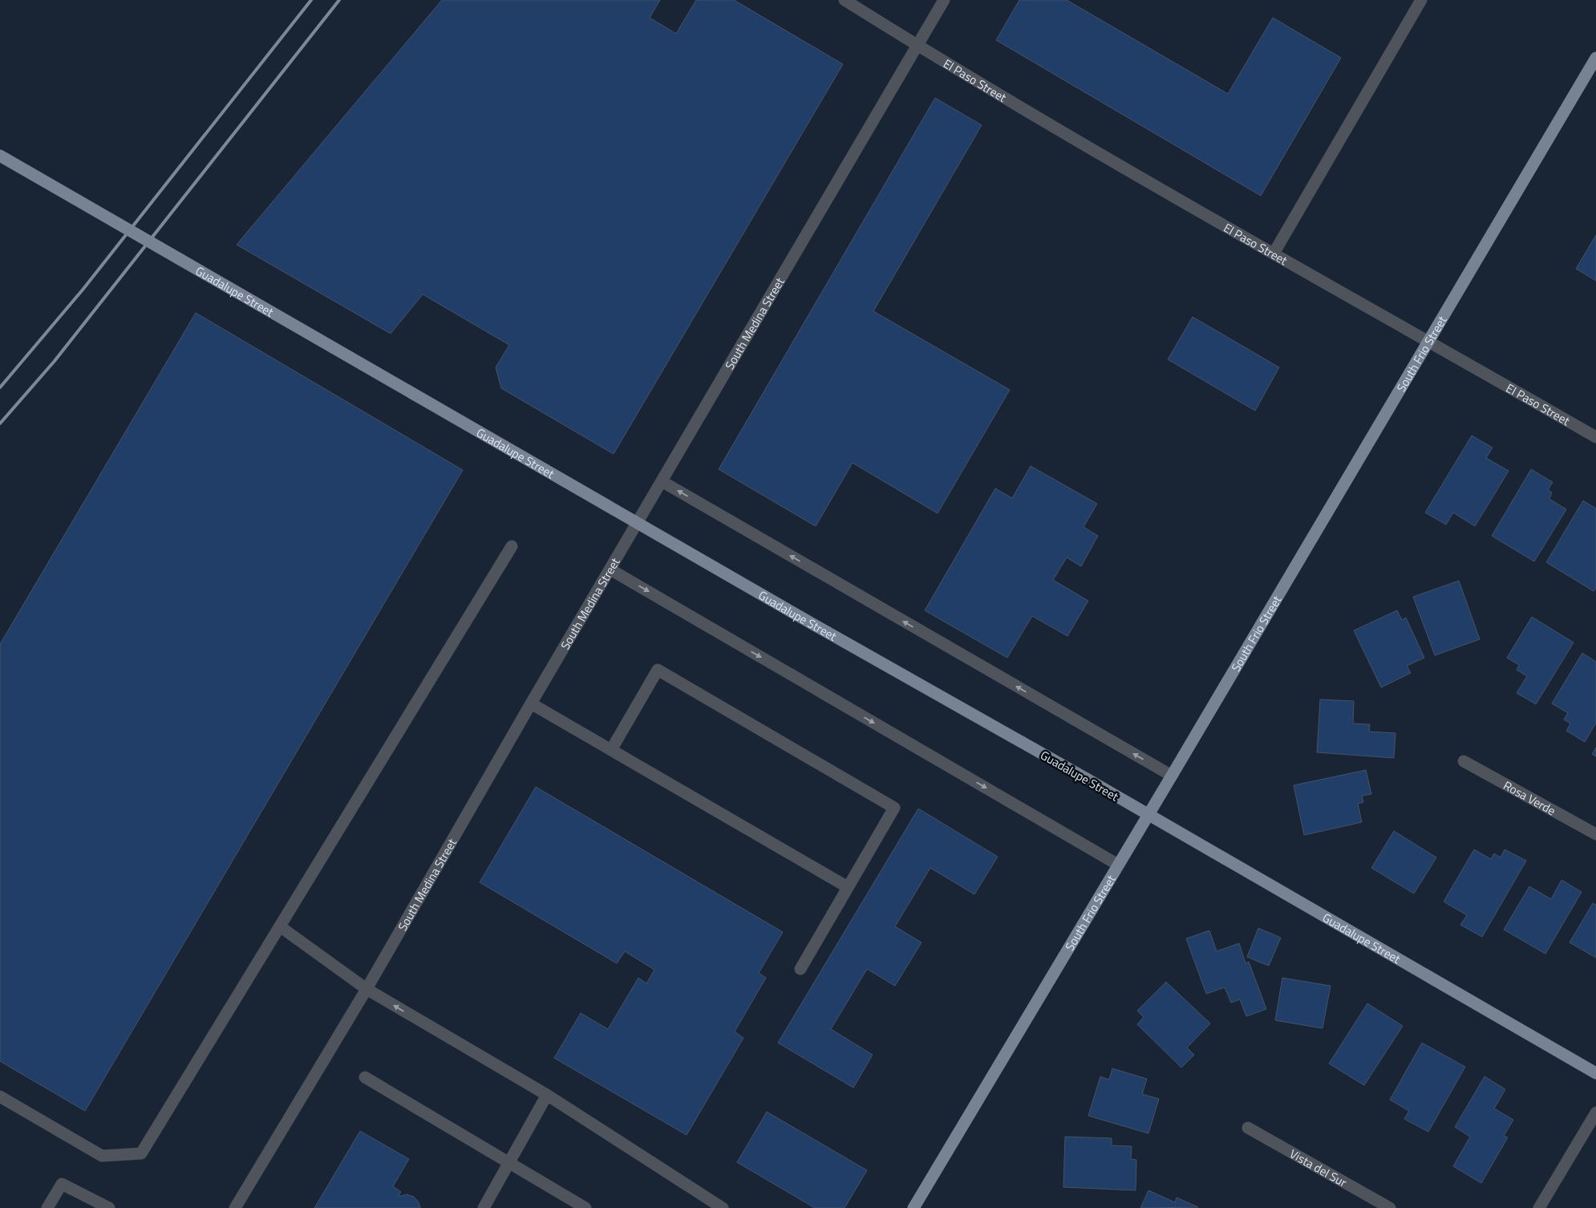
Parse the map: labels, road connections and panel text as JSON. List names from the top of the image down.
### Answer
{
  "streets": {
    "main road": ["Guadalupe Street", "South Frio Street"],
    "street": [
      "El Paso Street",
      "South Medina Street",
      "Rosa Verde",
      "Vista del Sur"
    ]
  },
  "crossings": [
    ["El Paso Street", "South Medina Street"],
    ["El Paso Street", "South Frio Street"],
    ["Guadalupe Street", "South Frio Street"]
  ]
}
